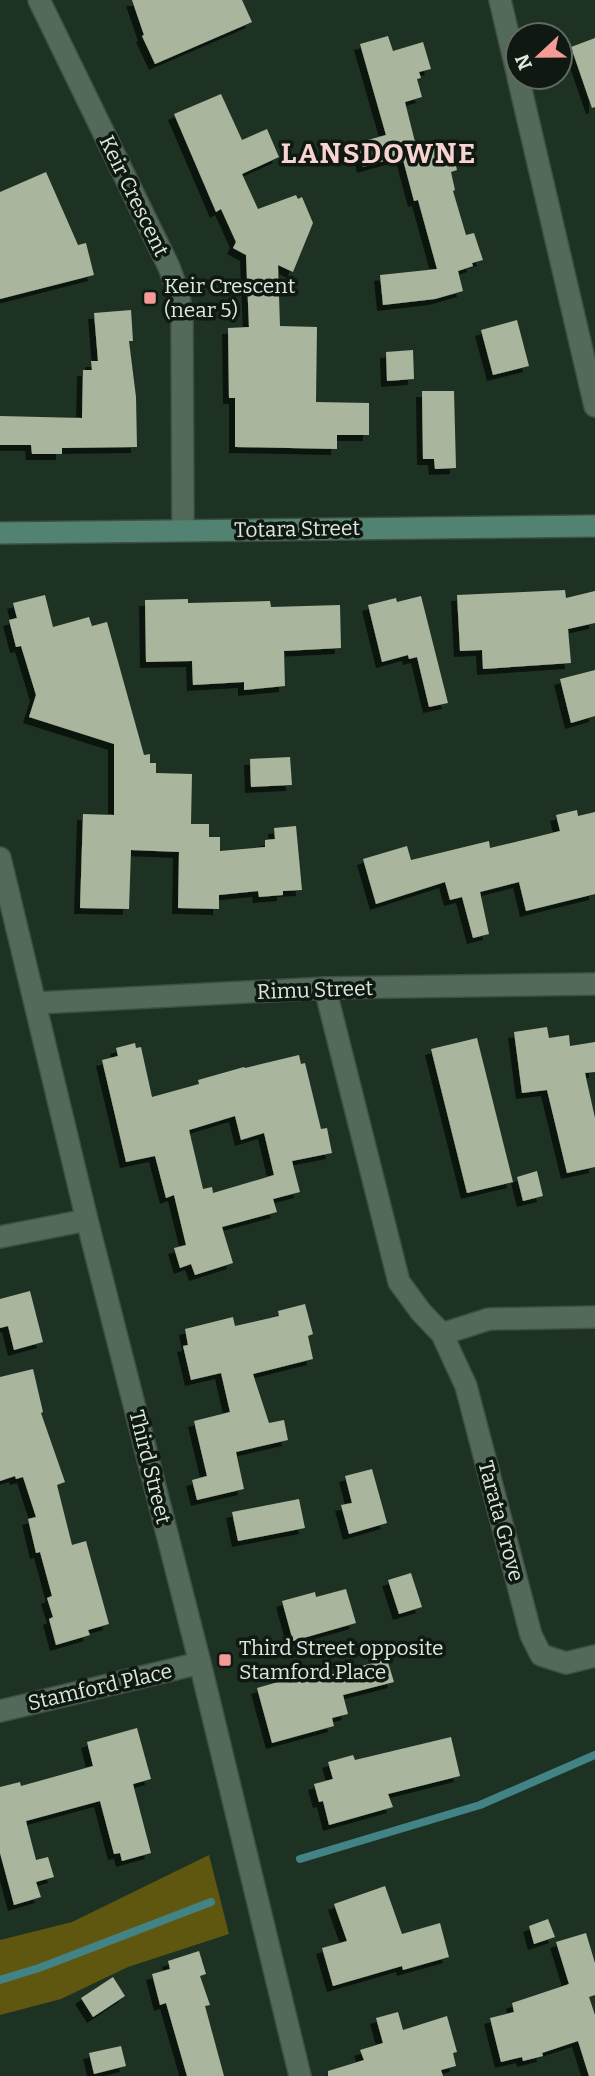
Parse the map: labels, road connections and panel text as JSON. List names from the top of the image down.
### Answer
{
  "streets": {
    "street": [
      "Keir Crescent",
      "Totara Street",
      "Rimu Street",
      "Third Street",
      "Tarata Grove",
      "Stamford Place"
    ]
  },
  "crossings": [
    ["Keir Crescent", "Totara Street"],
    ["Rimu Street", "Third Street"],
    ["Rimu Street", "Tarata Grove"],
    ["Third Street", "Stamford Place"]
  ],
  "districts": ["LANSDOWNE"],
  "places": {
    "transit": ["Keir Crescent (near 5)", "Third Street opposite Stamford Place"]
  },
  "north": "left"
}
